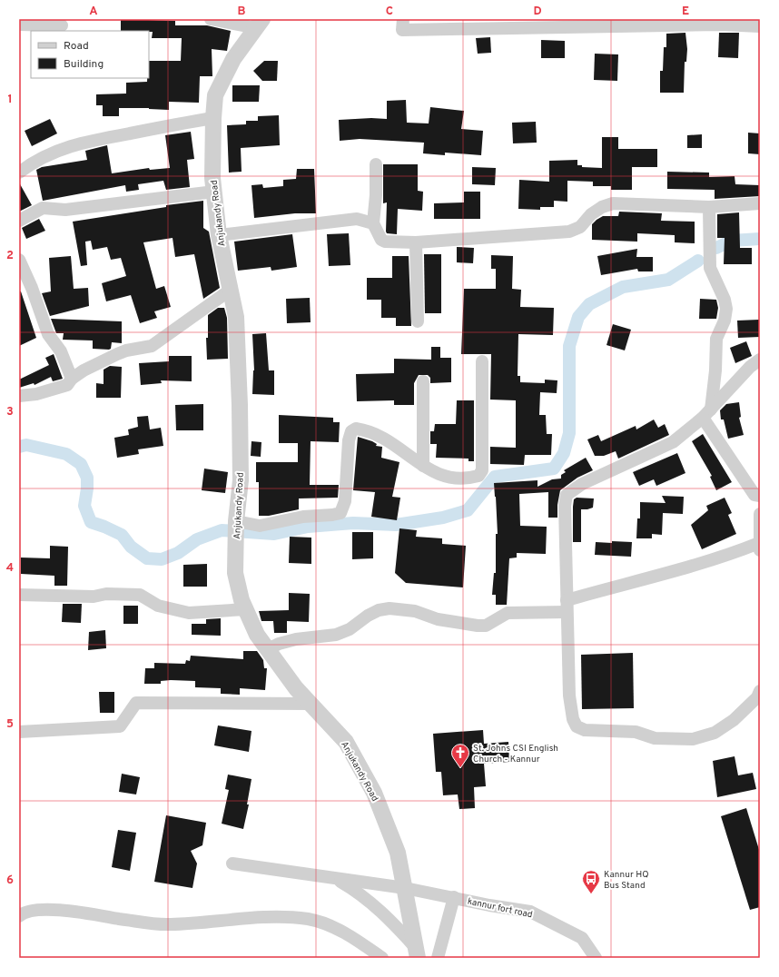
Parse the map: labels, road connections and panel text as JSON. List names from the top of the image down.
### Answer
{
  "streets": {
    "street": ["Anjukandy Road", "kannur fort road"]
  },
  "crossings": [
    ["Anjukandy Road", "kannur fort road"]
  ],
  "places": {
    "church": ["St. Johns CSI English Church - Kannur"],
    "bus stop": ["Kannur HQ Bus Stand"]
  },
  "legend": ["Road", "Building"],
  "grid": {
    "columns": [
      "A",
      "B",
      "C",
      "D",
      "E"
    ],
    "rows": [
      "1",
      "2",
      "3",
      "4",
      "5",
      "6"
    ]
  }
}
